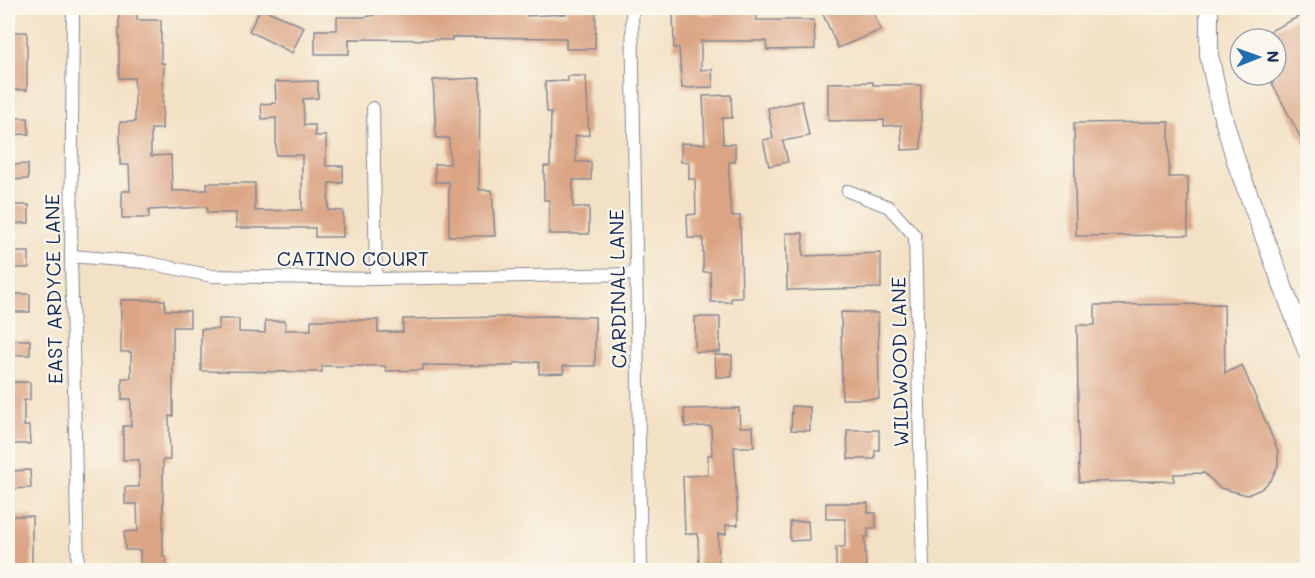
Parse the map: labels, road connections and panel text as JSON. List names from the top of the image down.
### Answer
{
  "streets": {
    "street": [
      "CATINO COURT",
      "EAST ARDYCE LANE",
      "CARDINAL LANE",
      "WILDWOOD LANE"
    ]
  },
  "crossings": [
    ["CATINO COURT", "EAST ARDYCE LANE"],
    ["CATINO COURT", "CARDINAL LANE"]
  ],
  "north": "right"
}
